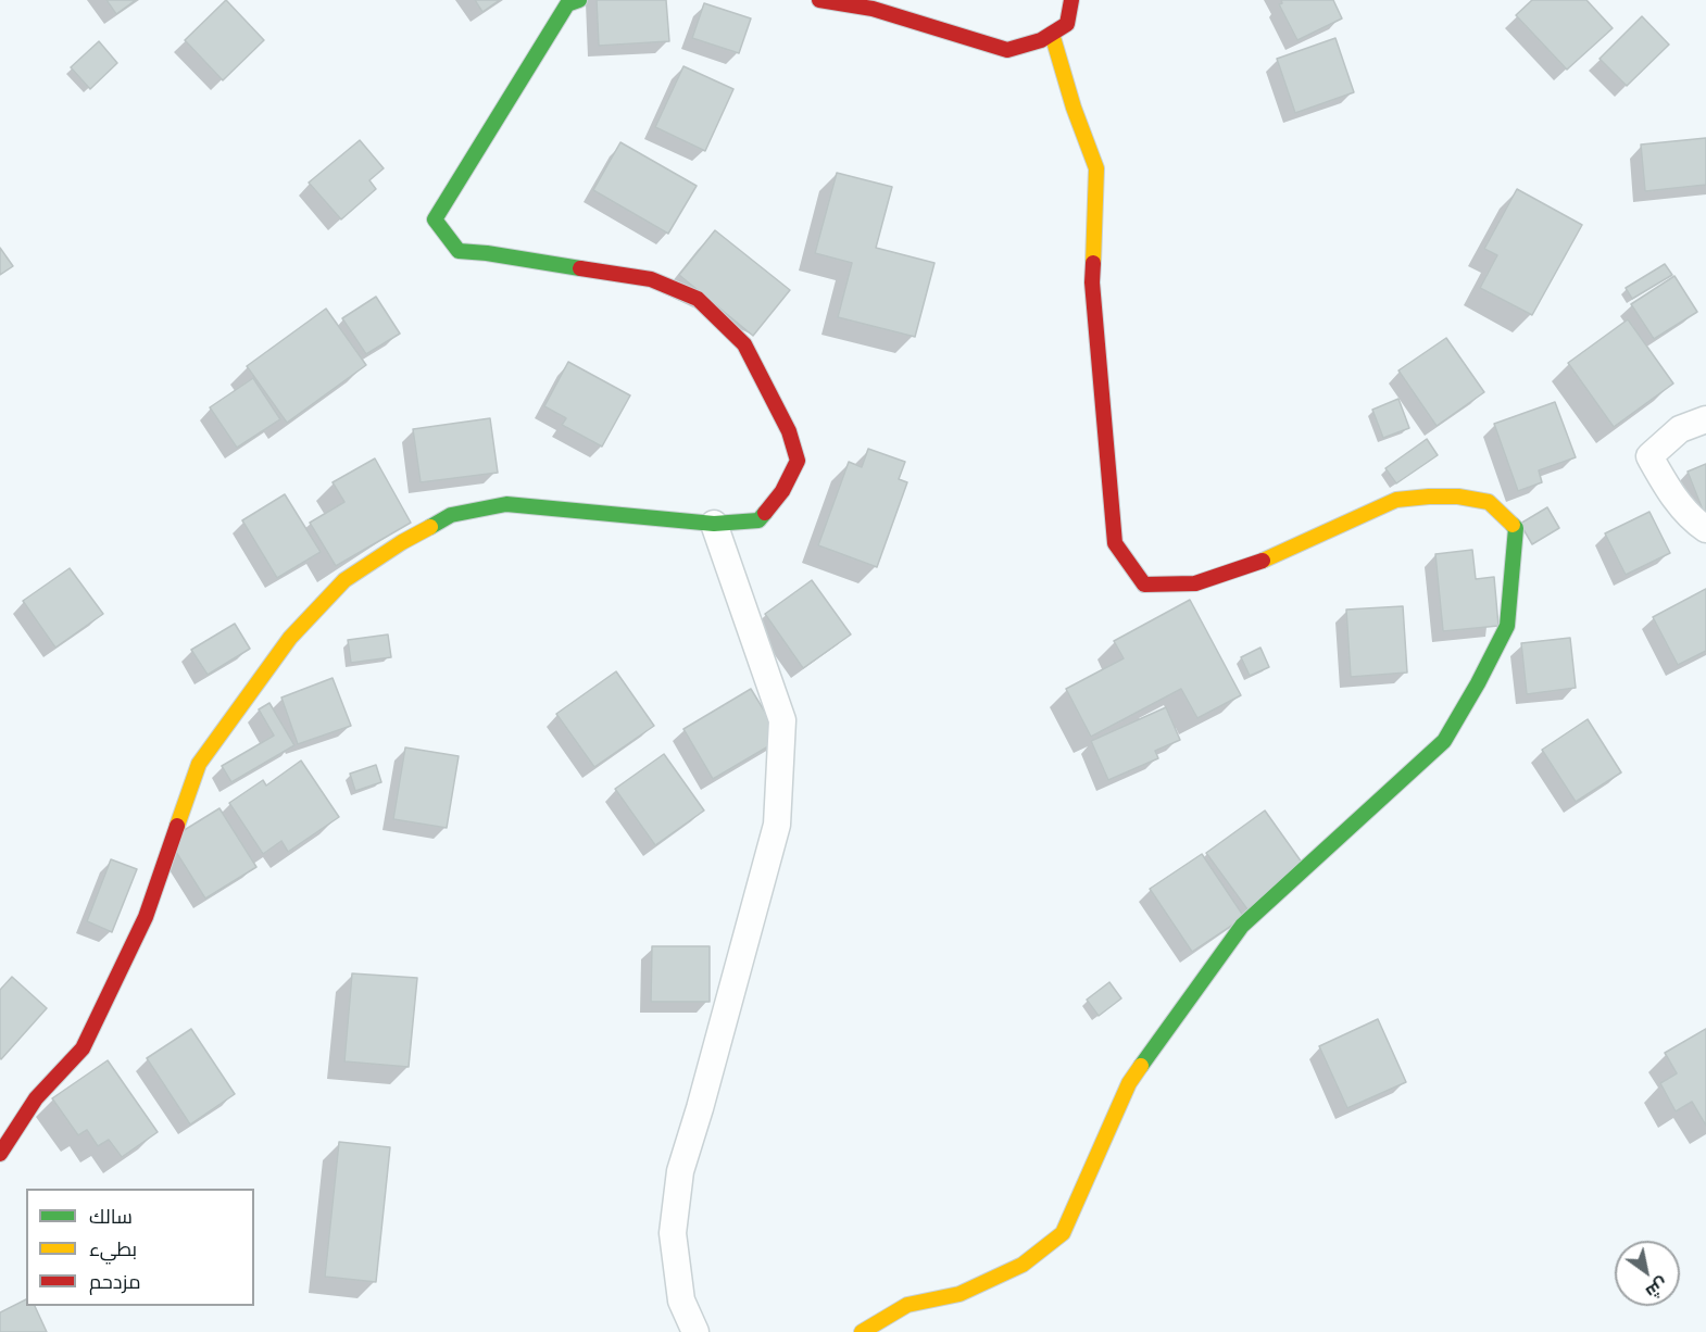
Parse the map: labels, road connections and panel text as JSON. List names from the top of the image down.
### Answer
{
  "legend": ["سالك", "بطيء", "مزدحم"],
  "north": "bottom right"
}
